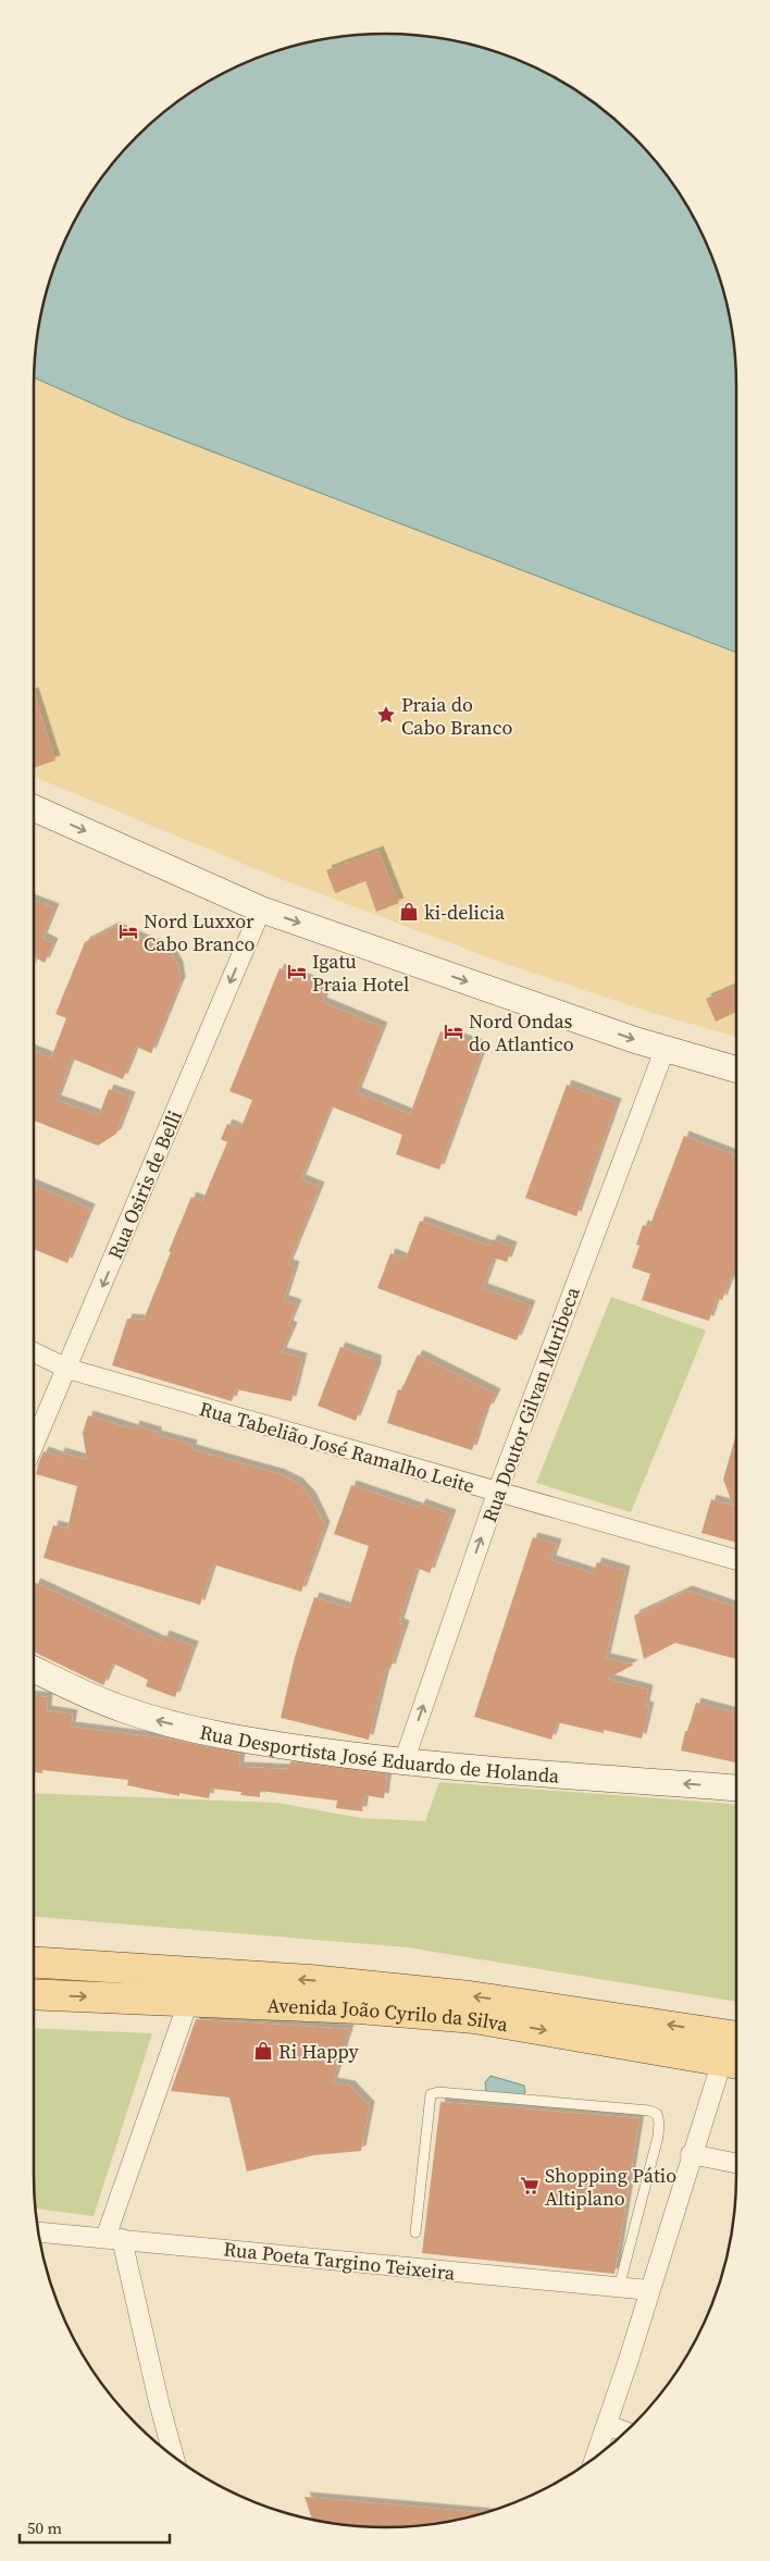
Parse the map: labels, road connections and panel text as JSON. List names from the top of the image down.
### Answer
{
  "streets": {
    "main road": ["Rua Desportista José Eduardo de Holanda", "Avenida João Cyrilo da Silva"],
    "street": [
      "Rua Osiris de Belli",
      "Rua Doutor Gilvan Muribeca",
      "Rua Tabelião José Ramalho Leite",
      "Rua Poeta Targino Teixeira"
    ]
  },
  "crossings": [
    ["Rua Osiris de Belli", "Rua Tabelião José Ramalho Leite"],
    ["Rua Doutor Gilvan Muribeca", "Rua Tabelião José Ramalho Leite"],
    ["Rua Doutor Gilvan Muribeca", "Rua Desportista José Eduardo de Holanda"]
  ],
  "one_way": ["Rua Osiris de Belli", "Rua Doutor Gilvan Muribeca", "Rua Desportista José Eduardo de Holanda"],
  "places": {
    "place": ["Praia do Cabo Branco"],
    "shop": ["ki-delicia", "Ri Happy"],
    "hotel": ["Nord Luxxor Cabo Branco", "Igatu Praia Hotel", "Nord Ondas do Atlantico"],
    "supermarket": ["Shopping Pátio Altiplano"]
  },
  "scale_bar": "50 m"
}
